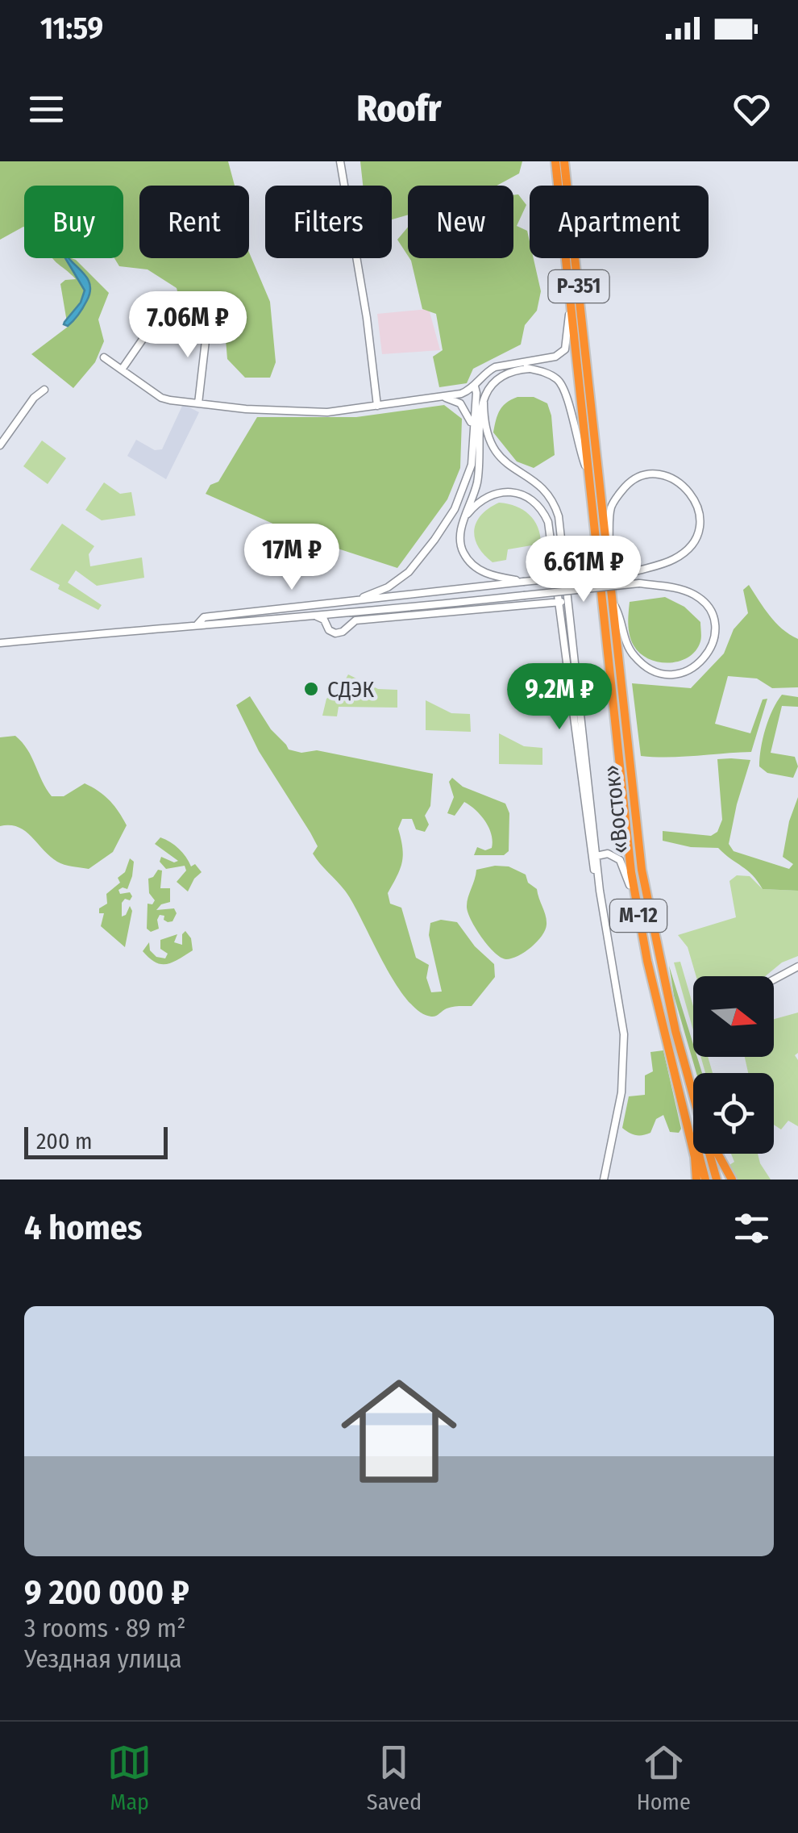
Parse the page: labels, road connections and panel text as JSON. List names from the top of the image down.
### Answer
{
  "streets": {
    "highway": ["Р-351", "«Восток»", "М-12"]
  },
  "crossings": [
    ["Р-351", "«Восток»"]
  ],
  "places": ["СДЭК"],
  "scale_bar": "200 m",
  "north": "right",
  "page": {
    "status": "11:59",
    "header": "Roofr",
    "chip": [
      "Buy",
      "Rent",
      "Filters",
      "New",
      "Apartment"
    ],
    "price": [
      "7.06M ₽",
      "17M ₽",
      "6.61M ₽",
      "9.2M ₽"
    ],
    "scale": "200 m",
    "heading": "4 homes",
    "list": [
      {
        "name": "9 200 000 ₽",
        "note": "3 rooms · 89 m² · Уездная улица"
      }
    ],
    "tabs": ["Map", "Saved", "Home"]
  }
}
